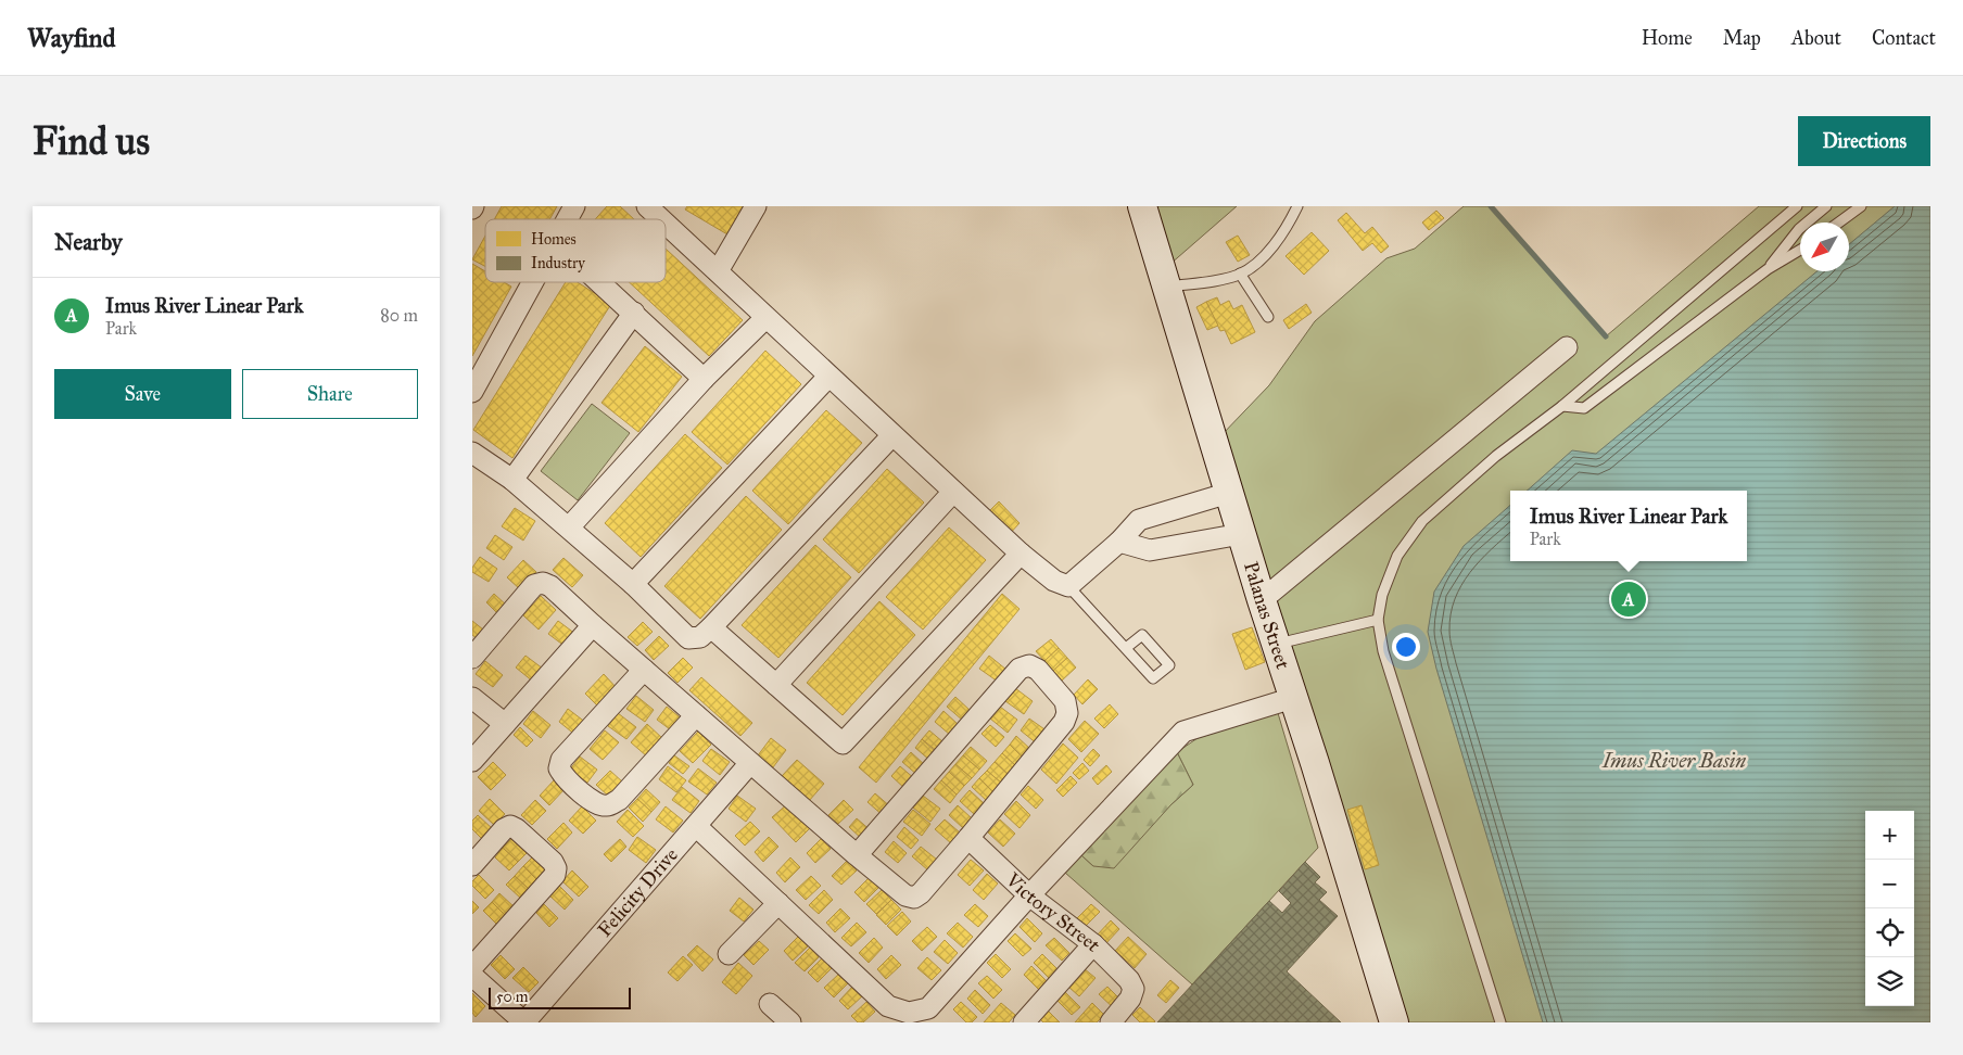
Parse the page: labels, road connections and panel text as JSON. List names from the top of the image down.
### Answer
{
  "streets": {
    "main road": ["Palanas Street"],
    "street": ["Felicity Drive", "Victory Street"]
  },
  "water": ["Imus River Basin"],
  "legend": ["Homes", "Industry"],
  "scale_bar": "50 m",
  "north": "bottom left",
  "page": {
    "header": "Wayfind",
    "nav": [
      "Home",
      "Map",
      "About",
      "Contact"
    ],
    "buttons": [
      "Directions",
      ["Save", "Share"]
    ],
    "title": "Find us",
    "heading": "Nearby",
    "list": [
      {
        "mark": "A",
        "name": "Imus River Linear Park",
        "note": "Park",
        "value": "80 m"
      }
    ],
    "popup": ["Imus River Linear Park", "Park"],
    "pins": "A",
    "map_buttons": ["+", "−"],
    "scale": "50 m"
  }
}
